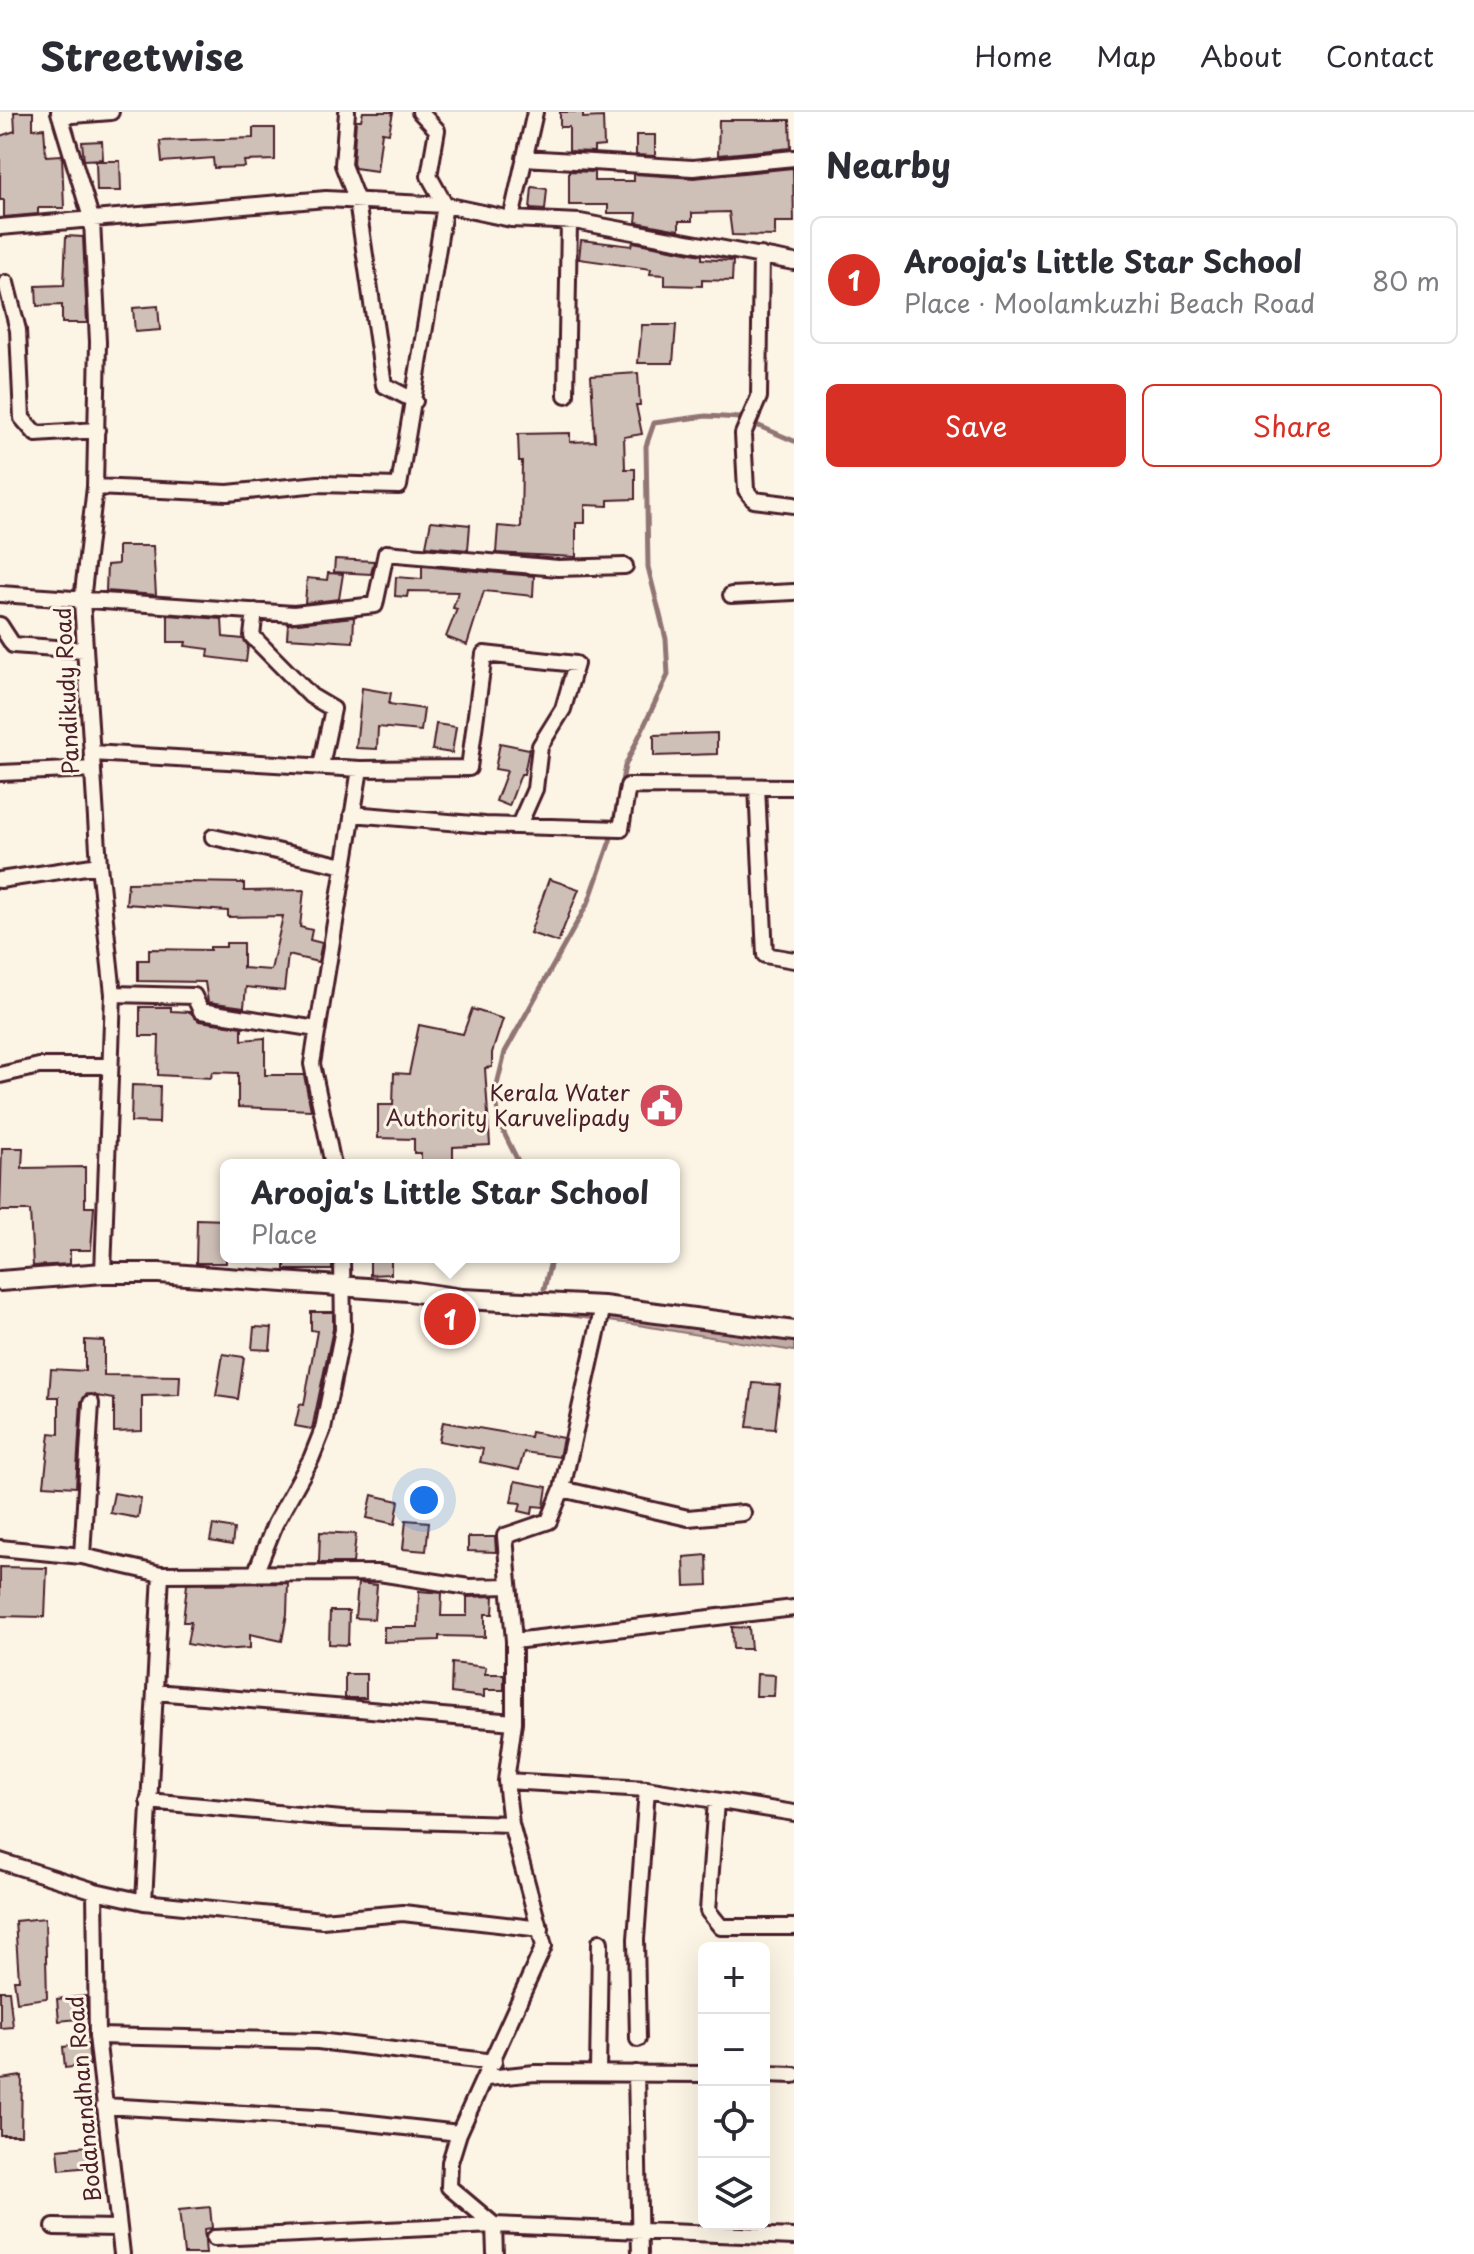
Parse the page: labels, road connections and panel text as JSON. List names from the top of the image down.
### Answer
{
  "streets": {
    "street": ["Pandikudy Road", "Bodanandhan Road"]
  },
  "places": {
    "public building": ["Kerala Water Authority Karuvelipady"]
  },
  "page": {
    "header": "Streetwise",
    "nav": [
      "Home",
      "Map",
      "About",
      "Contact"
    ],
    "heading": "Nearby",
    "list": [
      {
        "mark": "1",
        "name": "Arooja's Little Star School",
        "note": "Place · Moolamkuzhi Beach Road",
        "value": "80 m"
      }
    ],
    "buttons": ["Save", "Share"],
    "popup": ["Arooja's Little Star School", "Place"],
    "pins": "1",
    "map_buttons": ["+", "−"]
  }
}
